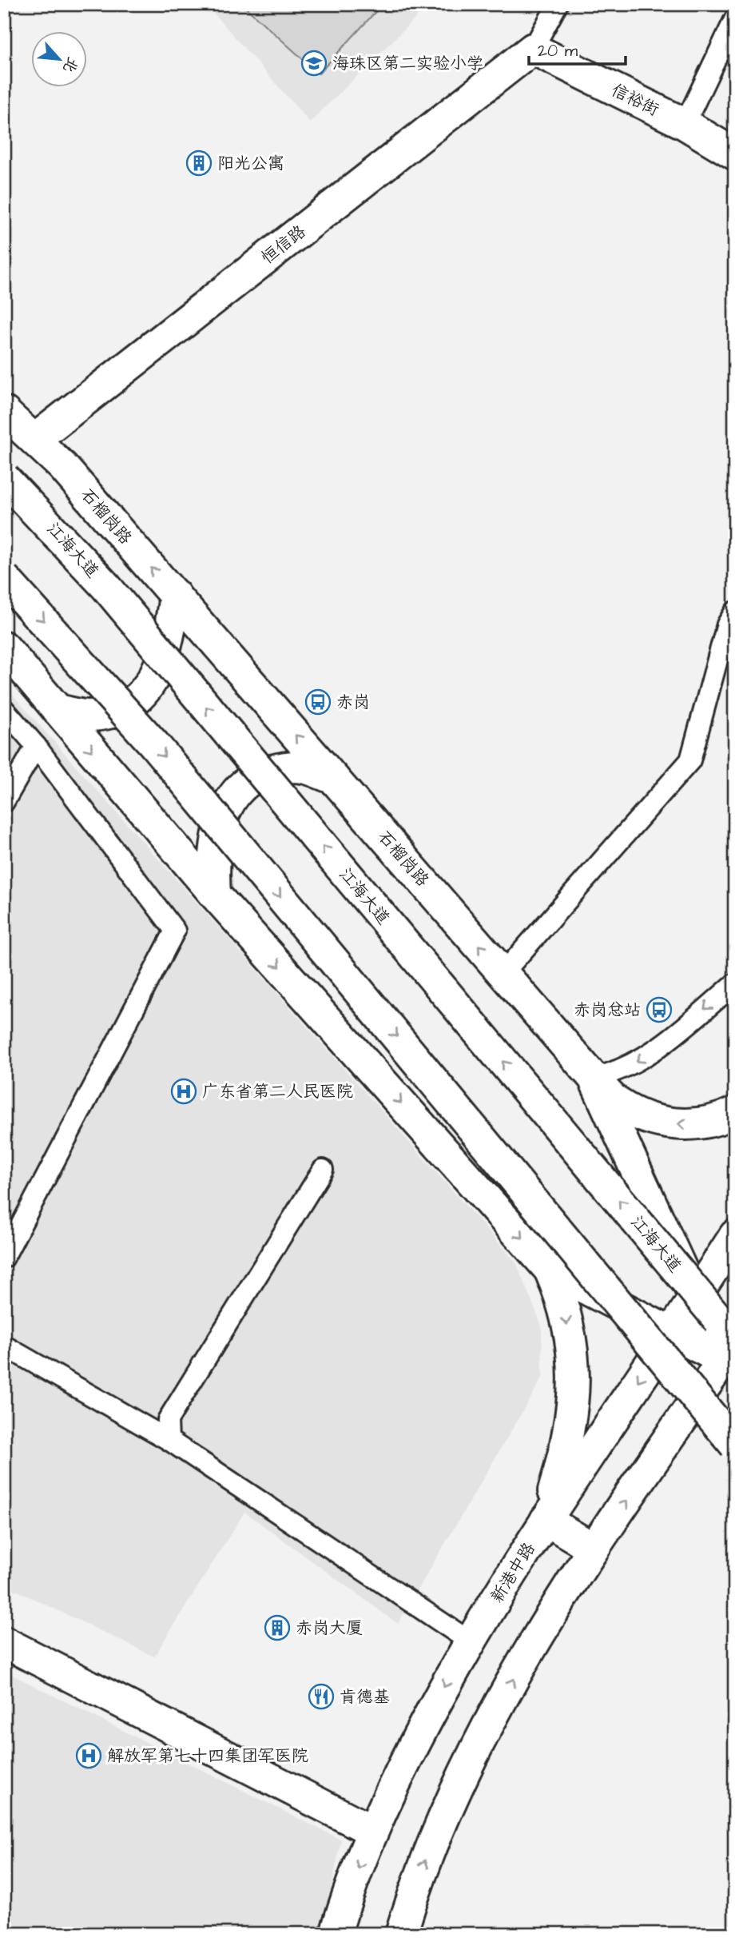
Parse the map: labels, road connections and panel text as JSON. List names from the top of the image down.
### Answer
{
  "streets": {
    "main road": [
      "信裕街",
      "恒信路",
      "石榴岗路",
      "江海大道",
      "新港中路"
    ]
  },
  "crossings": [
    ["信裕街", "恒信路"],
    ["恒信路", "石榴岗路"],
    ["石榴岗路", "江海大道"],
    ["石榴岗路", "新港中路"]
  ],
  "places": {
    "school or university": ["海珠区第二实验小学"],
    "building": ["阳光公寓", "赤岗大厦"],
    "bus stop": ["赤岗", "赤岗总站"],
    "hospital": ["广东省第二人民医院", "解放军第七十四集团军医院"],
    "restaurant": ["肯德基"]
  },
  "scale_bar": "20 m",
  "north": "bottom right"
}
